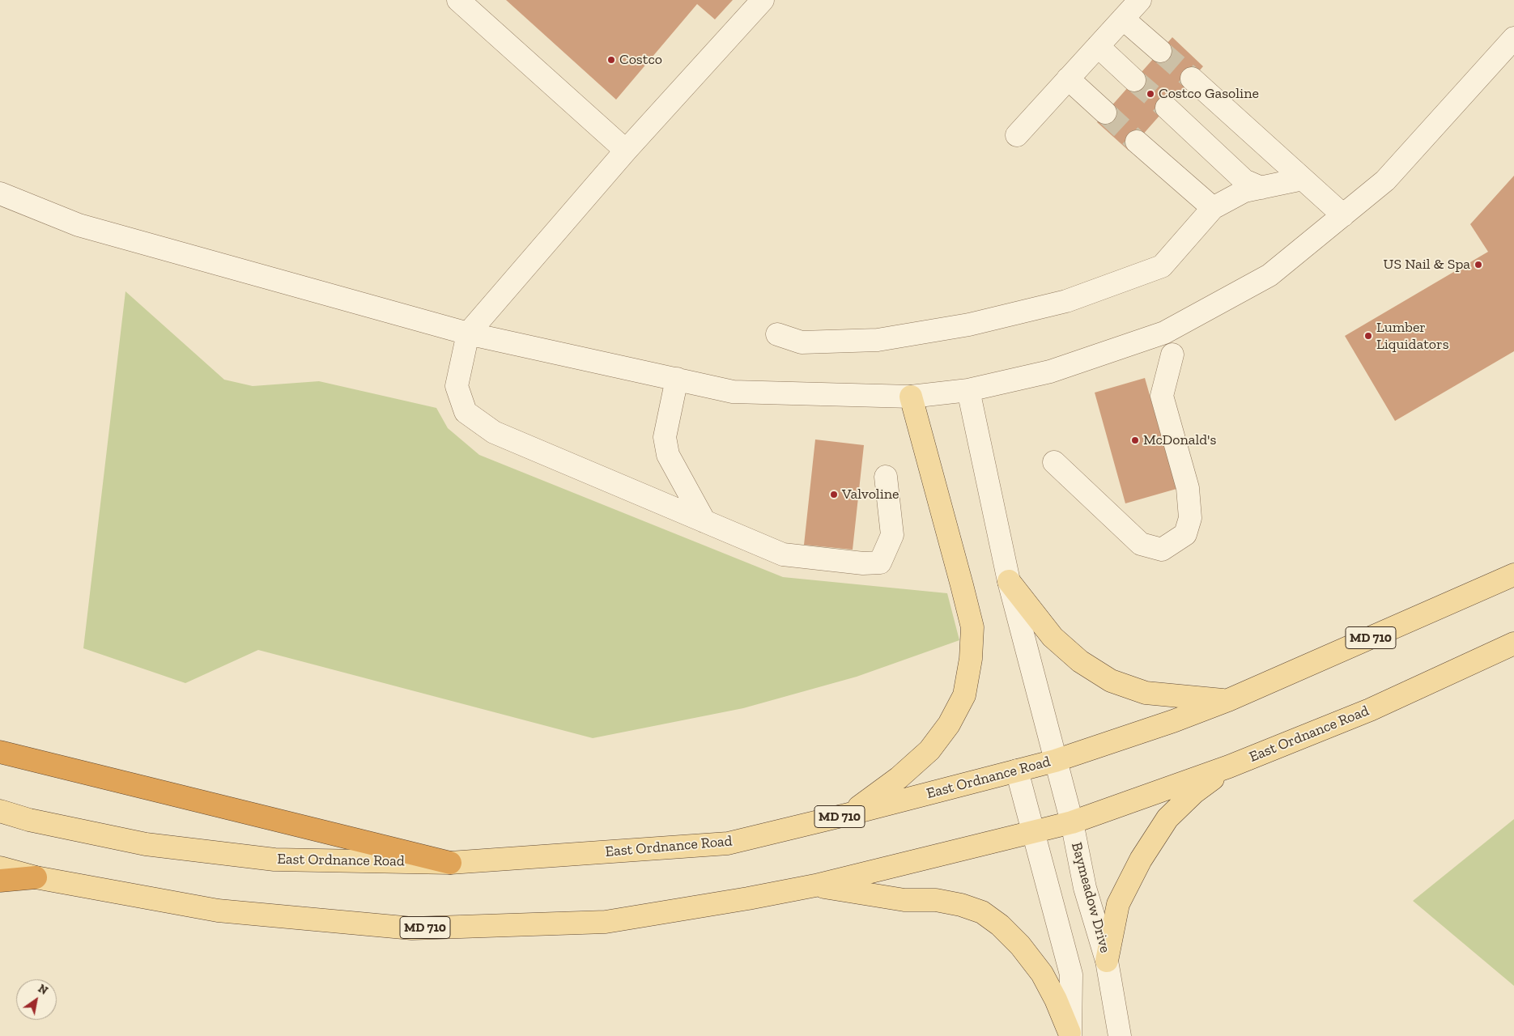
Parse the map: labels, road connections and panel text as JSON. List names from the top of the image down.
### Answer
{
  "streets": {
    "main road": ["MD 710", "East Ordnance Road"],
    "street": ["Baymeadow Drive"]
  },
  "crossings": [
    ["East Ordnance Road", "Baymeadow Drive"]
  ],
  "places": [
    "Costco",
    "Costco Gasoline",
    "US Nail & Spa",
    "Lumber Liquidators",
    "McDonald's",
    "Valvoline"
  ],
  "north": "top right"
}
